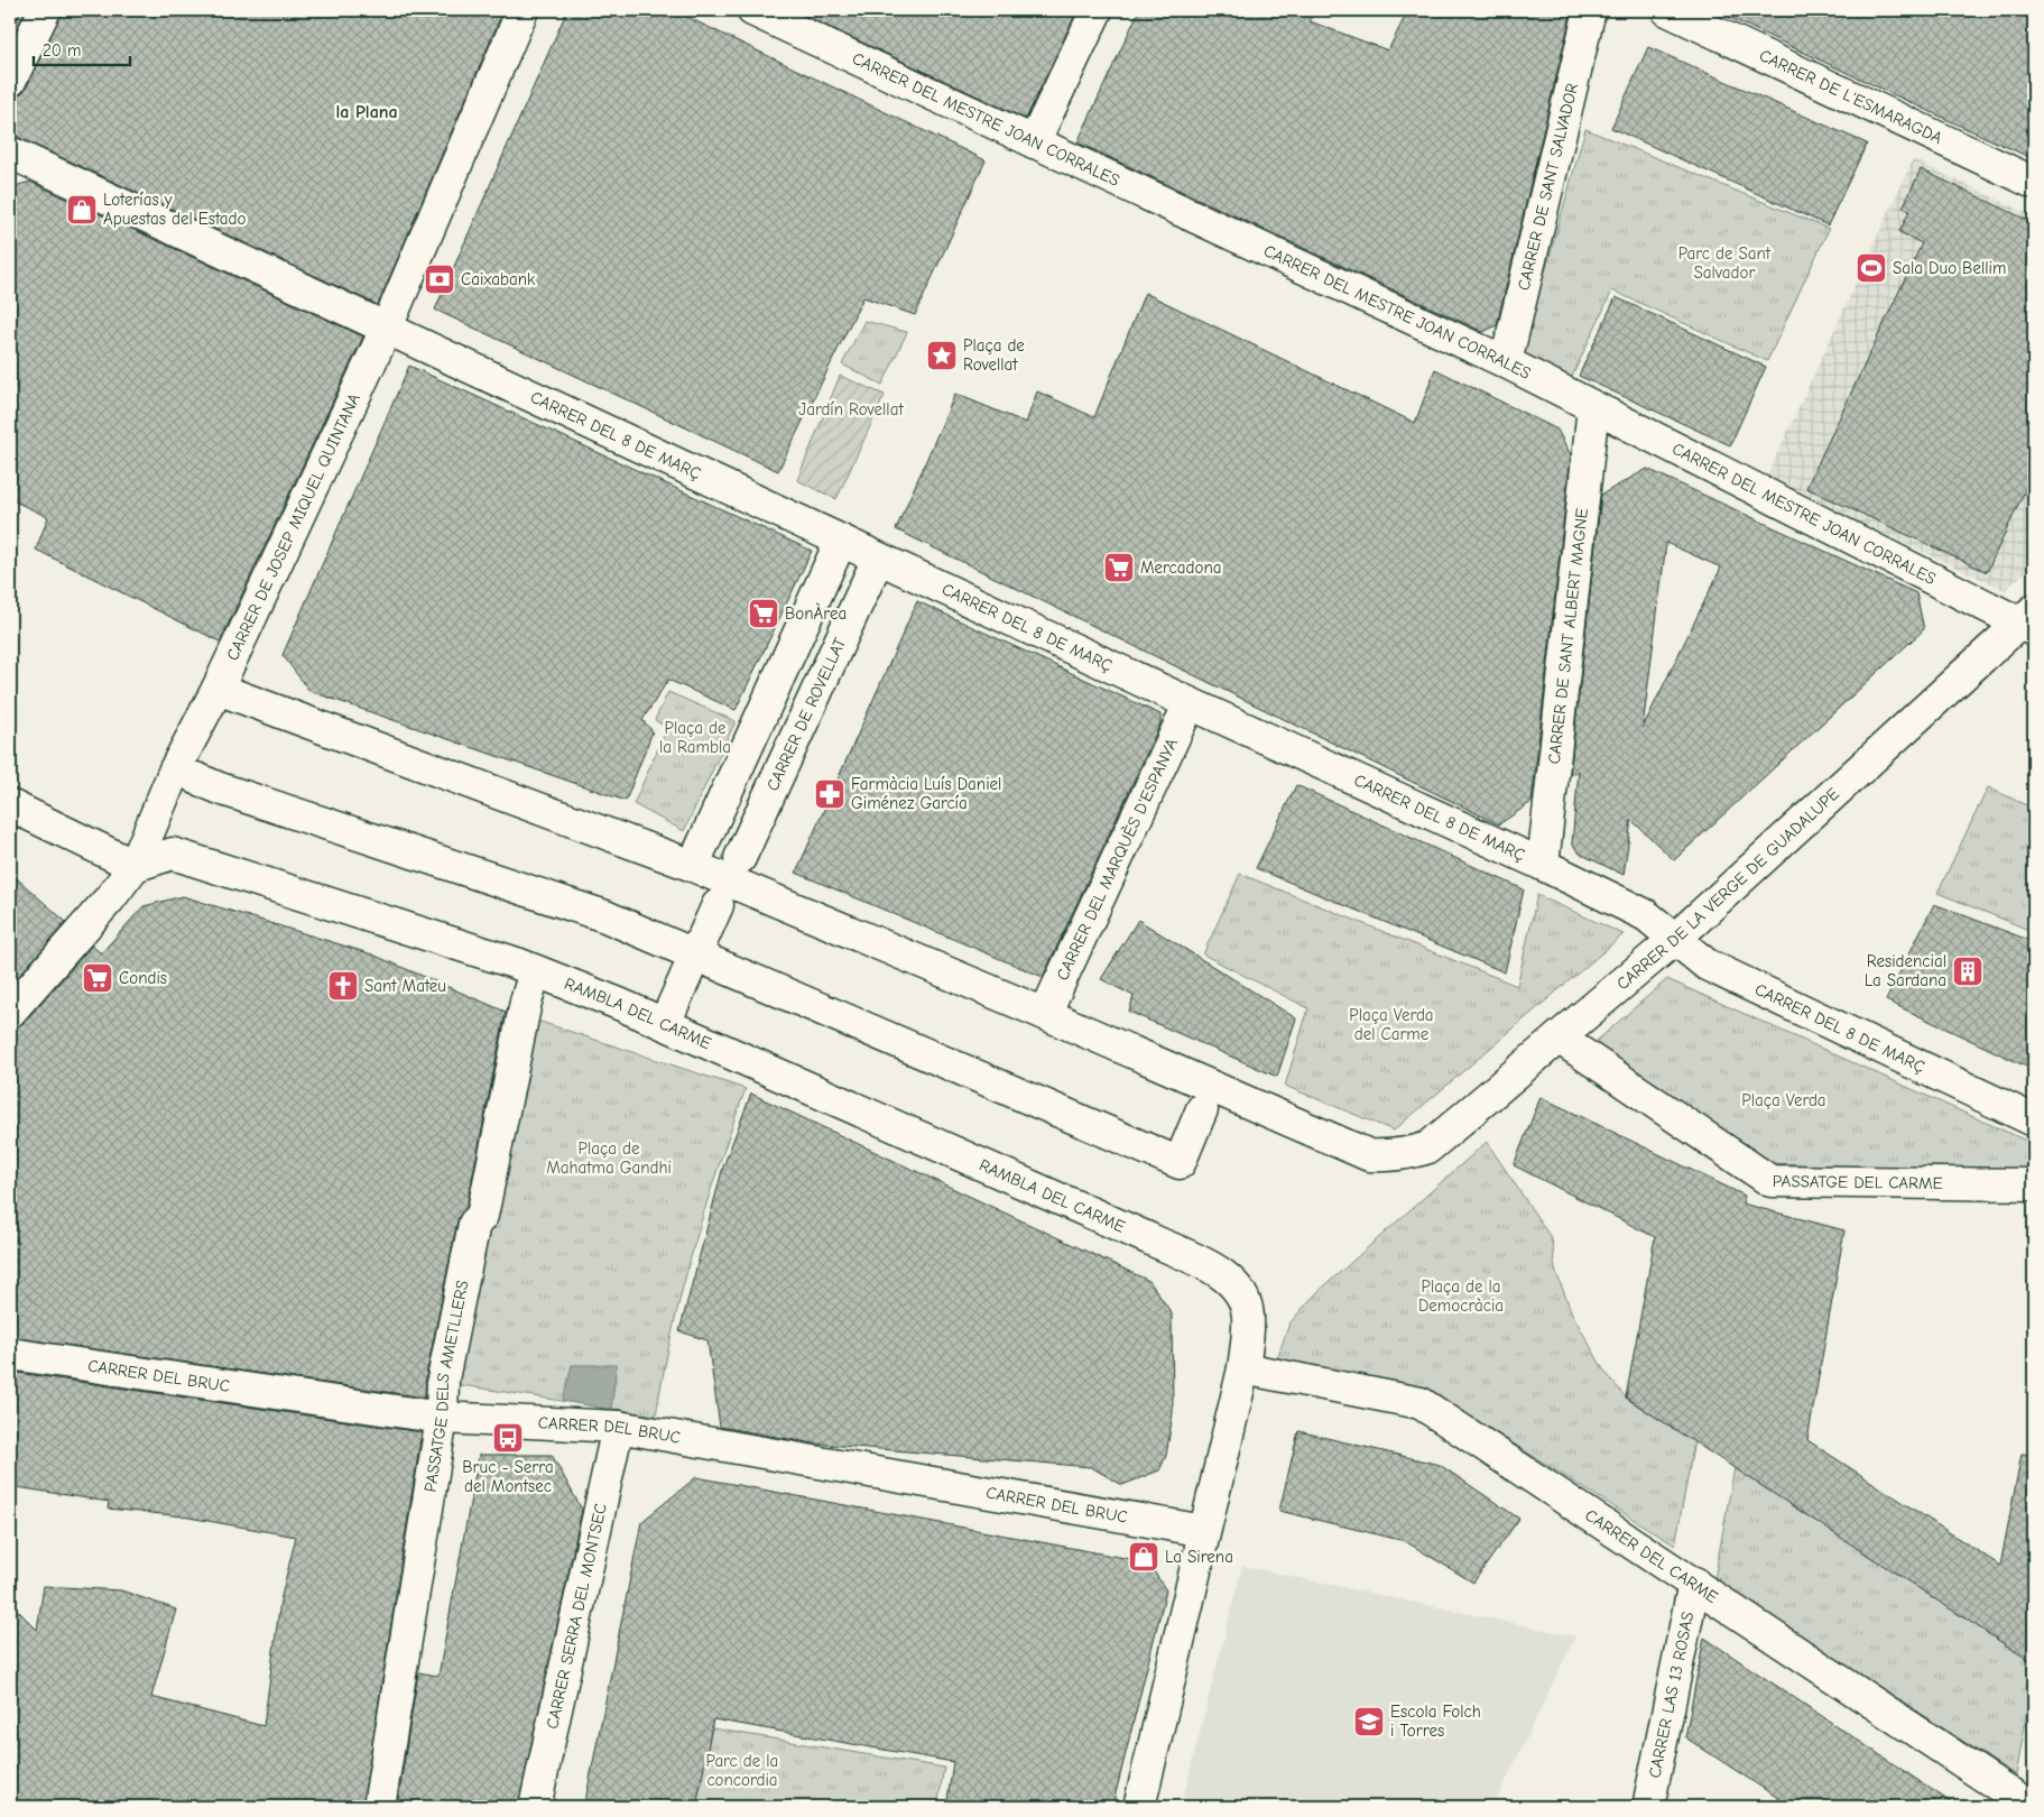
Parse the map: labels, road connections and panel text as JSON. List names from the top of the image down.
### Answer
{
  "streets": {
    "street": [
      "CARRER DE L'ESMARAGDA",
      "CARRER DEL MESTRE JOAN CORRALES",
      "CARRER DE SANT SALVADOR",
      "CARRER DEL 8 DE MARÇ",
      "CARRER DE JOSEP MIQUEL QUINTANA",
      "CARRER DE SANT ALBERT MAGNE",
      "CARRER DE ROVELLAT",
      "CARRER DEL MARQUÈS D'ESPANYA",
      "CARRER DE LA VERGE DE GUADALUPE",
      "RAMBLA DEL CARME",
      "PASSATGE DEL CARME",
      "CARRER DEL BRUC",
      "PASSATGE DELS AMETLLERS",
      "CARRER DEL CARME",
      "CARRER SERRA DEL MONTSEC",
      "CARRER LAS 13 ROSAS"
    ]
  },
  "crossings": [
    ["CARRER DEL MESTRE JOAN CORRALES", "CARRER DE SANT SALVADOR"],
    ["CARRER DEL MESTRE JOAN CORRALES", "CARRER DE SANT ALBERT MAGNE"],
    ["CARRER DEL MESTRE JOAN CORRALES", "CARRER DE LA VERGE DE GUADALUPE"],
    ["CARRER DEL 8 DE MARÇ", "CARRER DE JOSEP MIQUEL QUINTANA"],
    ["CARRER DEL 8 DE MARÇ", "CARRER DE SANT ALBERT MAGNE"],
    ["CARRER DEL 8 DE MARÇ", "CARRER DEL MARQUÈS D'ESPANYA"],
    ["CARRER DEL 8 DE MARÇ", "CARRER DE LA VERGE DE GUADALUPE"],
    ["CARRER DE JOSEP MIQUEL QUINTANA", "RAMBLA DEL CARME"],
    ["CARRER DEL MARQUÈS D'ESPANYA", "CARRER DE LA VERGE DE GUADALUPE"],
    ["CARRER DE LA VERGE DE GUADALUPE", "PASSATGE DEL CARME"],
    ["RAMBLA DEL CARME", "PASSATGE DELS AMETLLERS"],
    ["RAMBLA DEL CARME", "CARRER DEL CARME"],
    ["CARRER DEL BRUC", "PASSATGE DELS AMETLLERS"],
    ["CARRER DEL BRUC", "CARRER SERRA DEL MONTSEC"],
    ["CARRER DEL CARME", "CARRER LAS 13 ROSAS"]
  ],
  "districts": ["la Plana"],
  "parks": [
    "Parc de Sant Salvador",
    "Jardín Rovellat",
    "Plaça de la Rambla",
    "Plaça Verda del Carme",
    "Plaça Verda",
    "Plaça de Mahatma Gandhi",
    "Plaça de la Democràcia",
    "Parc de la concordia"
  ],
  "places": {
    "shop": ["Loterías y Apuestas del Estado", "La Sirena"],
    "sports": ["Sala Duo Bellim"],
    "bank": ["Caixabank"],
    "place": ["Plaça de Rovellat"],
    "supermarket": ["Mercadona", "BonÀrea", "Condis"],
    "pharmacy": ["Farmàcia Luís Daniel Giménez García"],
    "building": ["Residencial La Sardana"],
    "church": ["Sant Mateu"],
    "bus stop": ["Bruc - Serra del Montsec"],
    "school or university": ["Escola Folch i Torres"]
  },
  "scale_bar": "20 m"
}
